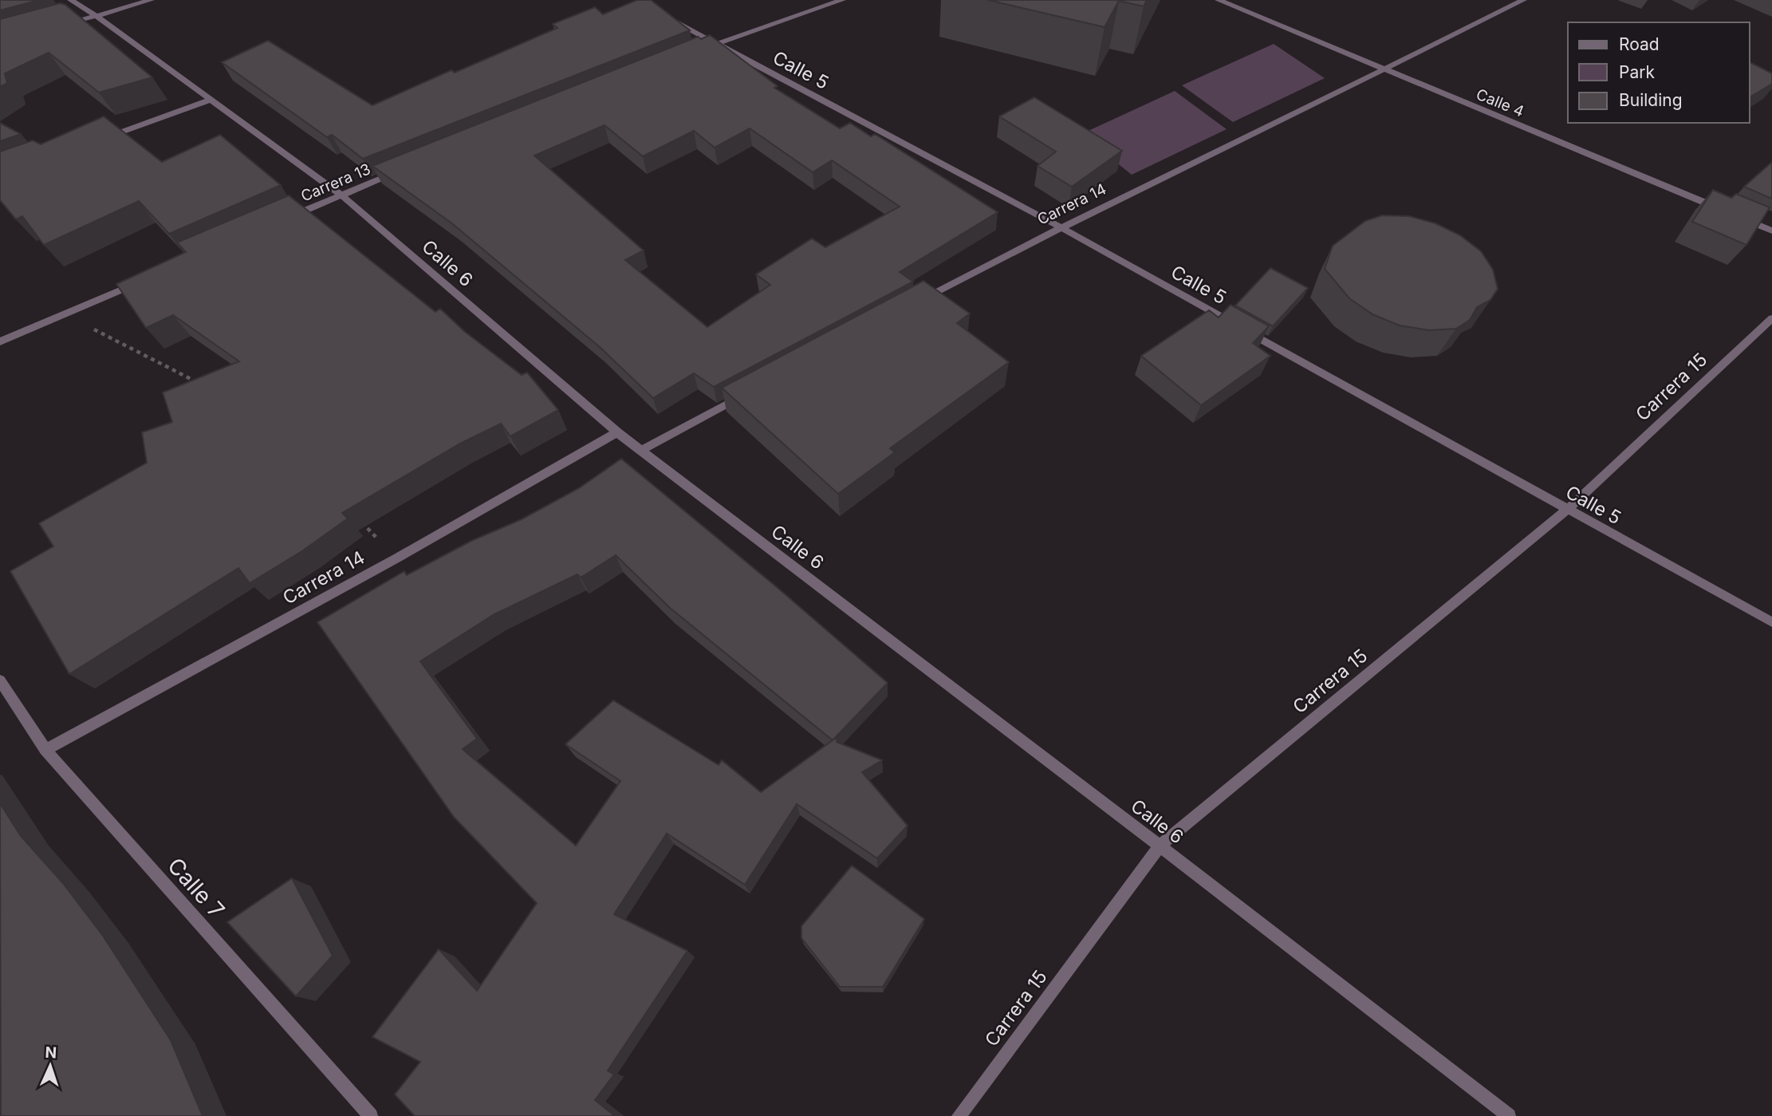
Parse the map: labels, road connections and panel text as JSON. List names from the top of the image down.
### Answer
{
  "streets": {
    "street": [
      "Calle 5",
      "Calle 4",
      "Carrera 13",
      "Carrera 14",
      "Calle 6",
      "Carrera 15",
      "Calle 7"
    ]
  },
  "crossings": [
    ["Calle 5", "Carrera 14"],
    ["Calle 5", "Carrera 15"],
    ["Calle 4", "Carrera 14"],
    ["Carrera 13", "Calle 6"],
    ["Carrera 14", "Calle 6"],
    ["Carrera 14", "Calle 7"],
    ["Calle 6", "Carrera 15"]
  ],
  "legend": ["Road", "Park", "Building"],
  "north": "top"
}
